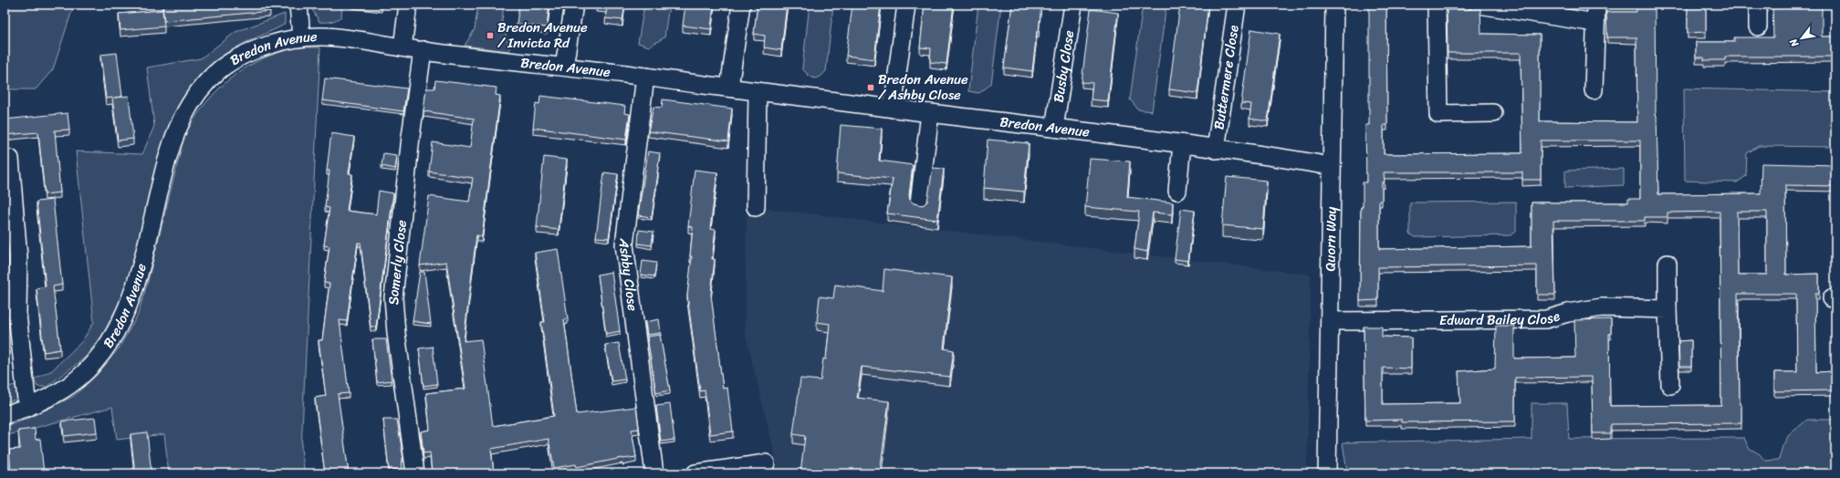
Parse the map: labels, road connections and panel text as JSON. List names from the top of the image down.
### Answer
{
  "streets": {
    "street": [
      "Bredon Avenue",
      "Busby Close",
      "Buttermere Close",
      "Quorn Way",
      "Somerly Close",
      "Ashby Close",
      "Edward Bailey Close"
    ]
  },
  "crossings": [
    ["Bredon Avenue", "Busby Close"],
    ["Bredon Avenue", "Buttermere Close"],
    ["Bredon Avenue", "Quorn Way"],
    ["Bredon Avenue", "Somerly Close"],
    ["Bredon Avenue", "Ashby Close"],
    ["Quorn Way", "Edward Bailey Close"]
  ],
  "places": {
    "transit": ["Bredon Avenue / Invicta Rd", "Bredon Avenue / Ashby Close"]
  },
  "north": "bottom left"
}
